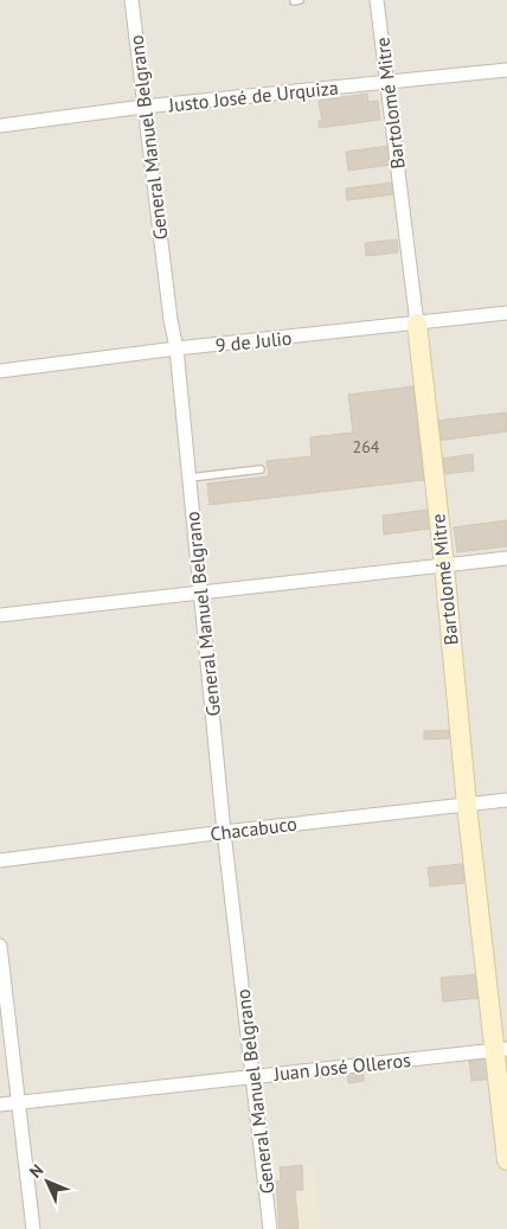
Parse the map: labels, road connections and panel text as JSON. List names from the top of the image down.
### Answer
{
  "streets": {
    "street": [
      "Justo José de Urquiza",
      "Bartolomé Mitre",
      "General Manuel Belgrano",
      "9 de Julio",
      "Chacabuco",
      "Juan José Olleros"
    ]
  },
  "crossings": [
    ["Justo José de Urquiza", "Bartolomé Mitre"],
    ["Justo José de Urquiza", "General Manuel Belgrano"],
    ["Bartolomé Mitre", "9 de Julio"],
    ["Bartolomé Mitre", "Chacabuco"],
    ["Bartolomé Mitre", "Juan José Olleros"],
    ["General Manuel Belgrano", "9 de Julio"],
    ["General Manuel Belgrano", "Chacabuco"],
    ["General Manuel Belgrano", "Juan José Olleros"]
  ],
  "house_numbers": ["264"],
  "north": "top left"
}
